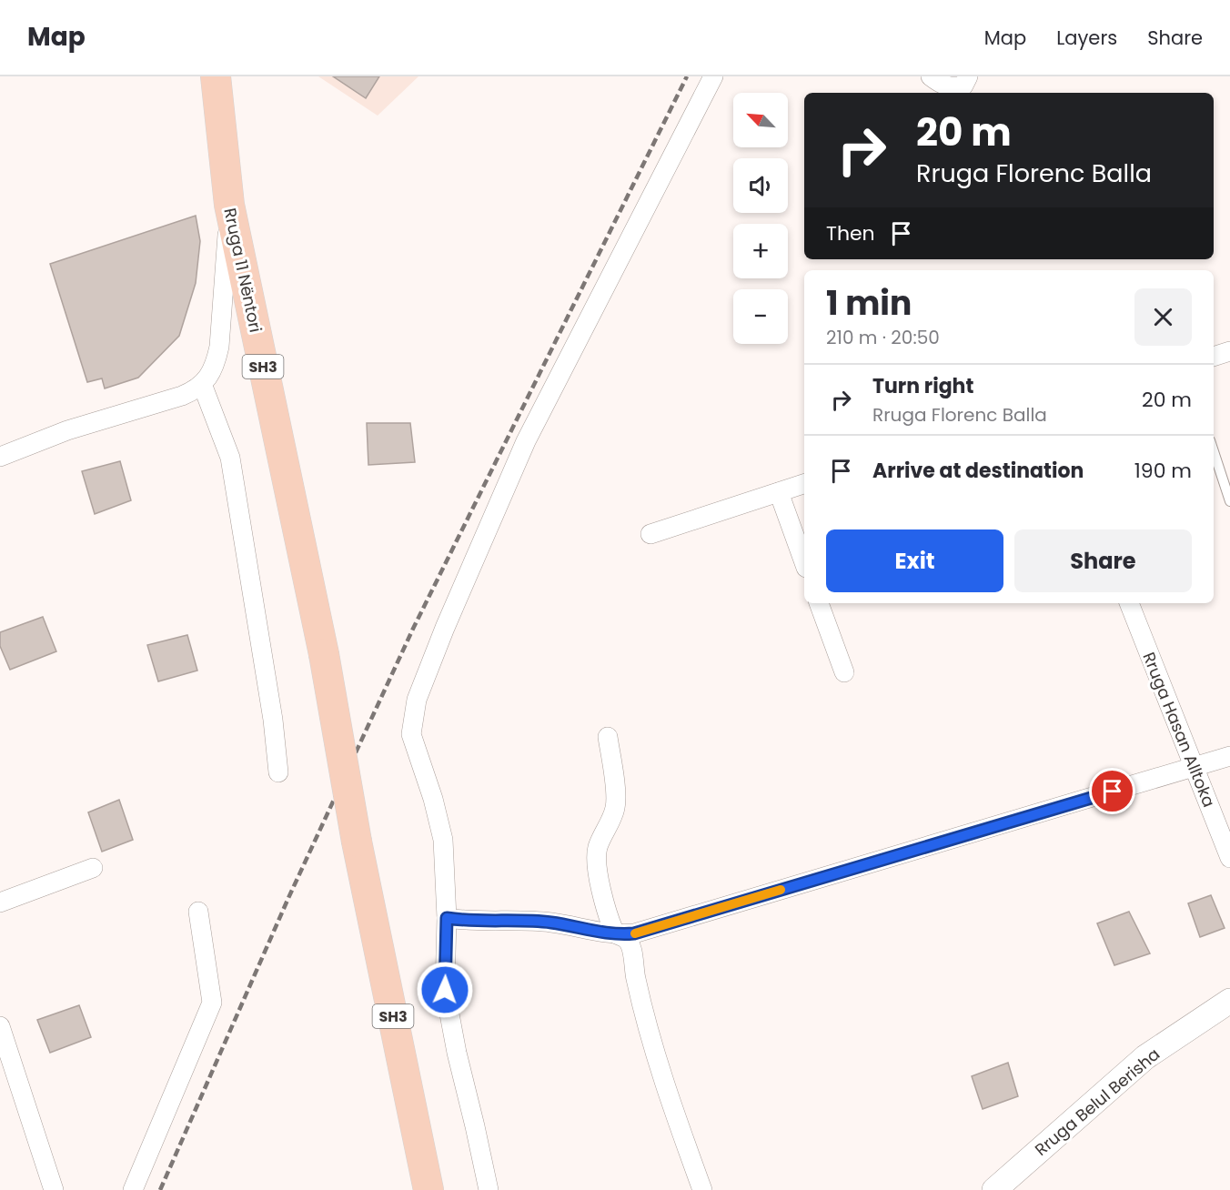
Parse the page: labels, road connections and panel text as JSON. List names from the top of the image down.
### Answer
{
  "streets": {
    "main road": ["Rruga 11 Nëntori", "SH3"],
    "street": ["Rruga Hasan Alltoka", "Rruga Belul Berisha"]
  },
  "north": "top left",
  "page": {
    "header": "Map",
    "nav": ["Map", "Layers", "Share"],
    "map_buttons": ["+", "−"],
    "turn": ["20 m", "Rruga Florenc Balla"],
    "then": "Then",
    "heading": ["1 min", "210 m · 20:50"],
    "list": [
      {
        "name": "Turn right",
        "note": "Rruga Florenc Balla",
        "value": "20 m"
      },
      {
        "name": "Arrive at destination",
        "value": "190 m"
      }
    ],
    "buttons": ["Exit", "Share"]
  }
}
